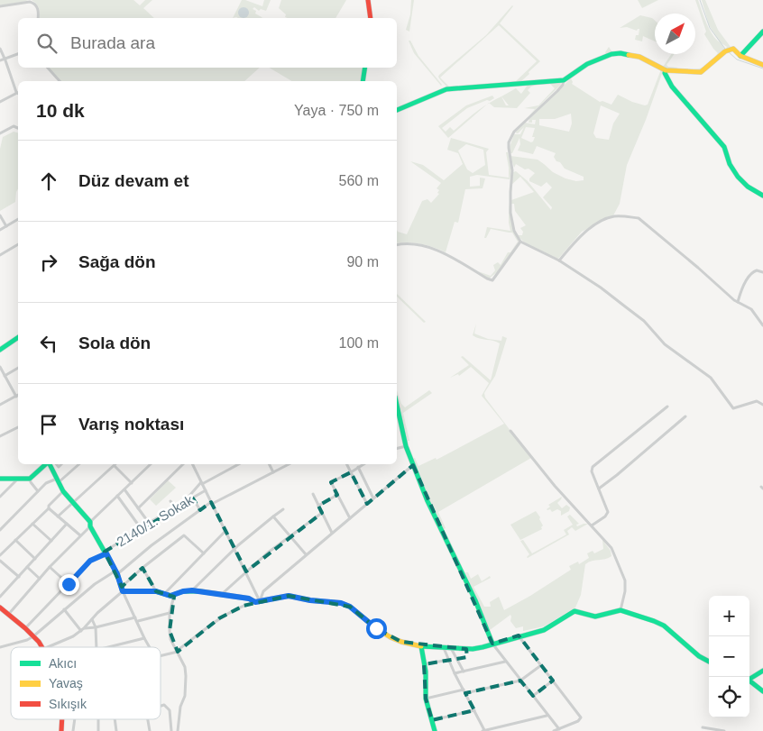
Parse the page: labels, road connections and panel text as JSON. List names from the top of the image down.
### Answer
{
  "streets": {
    "street": ["2140/1. Sokak"]
  },
  "legend": ["Akıcı", "Yavaş", "Sıkışık"],
  "north": "top right",
  "page": {
    "search": "Burada ara",
    "heading": ["10 dk", "Yaya · 750 m"],
    "list": [
      ["Düz devam et", "560 m"],
      ["Sağa dön", "90 m"],
      ["Sola dön", "100 m"],
      "Varış noktası"
    ],
    "map_buttons": ["+", "−"]
  }
}
